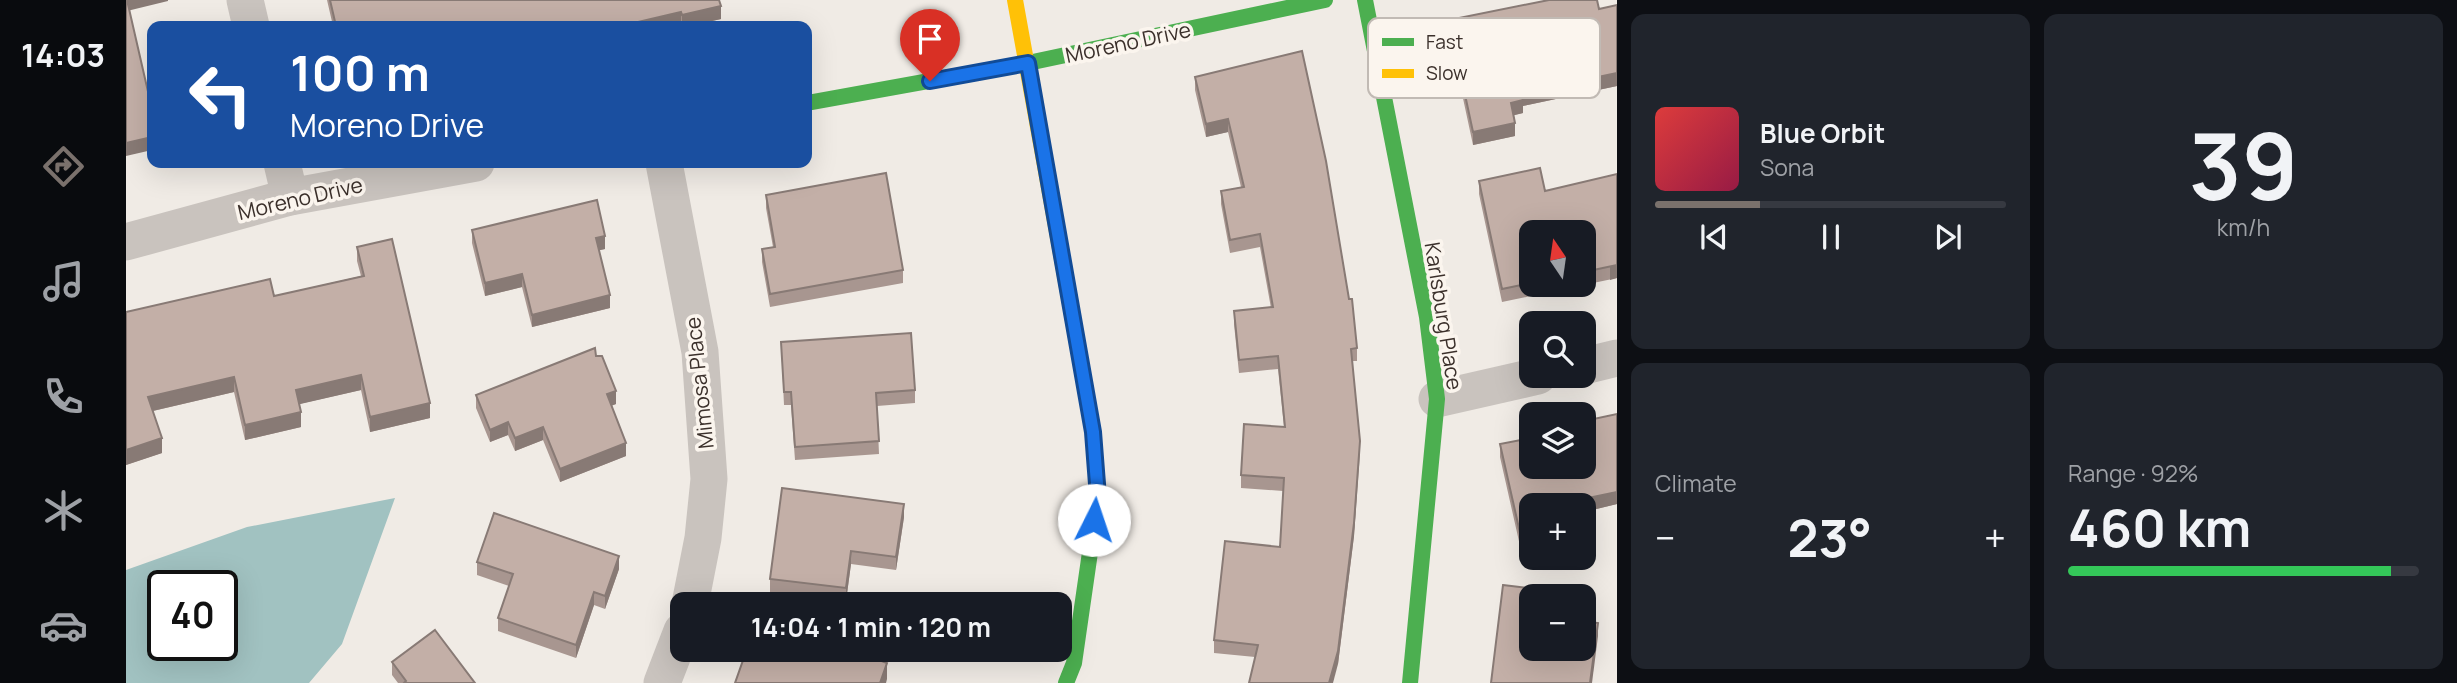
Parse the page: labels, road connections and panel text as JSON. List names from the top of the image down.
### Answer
{
  "streets": {
    "street": ["Moreno Drive", "Karlsburg Place", "Mimosa Place"]
  },
  "legend": ["Fast", "Slow"],
  "north": "top",
  "page": {
    "tabs": "14:03",
    "tile": [
      ["39", "km/h"],
      "Climate",
      ["Range · 92%", "460 km"]
    ],
    "turn": ["100 m", "Moreno Drive"],
    "song": ["Blue Orbit", "Sona"],
    "map_buttons": ["+", "−"],
    "heat": ["−", "23°", "+"],
    "limit": "40",
    "trip": "14:04 · 1 min · 120 m"
  }
}
